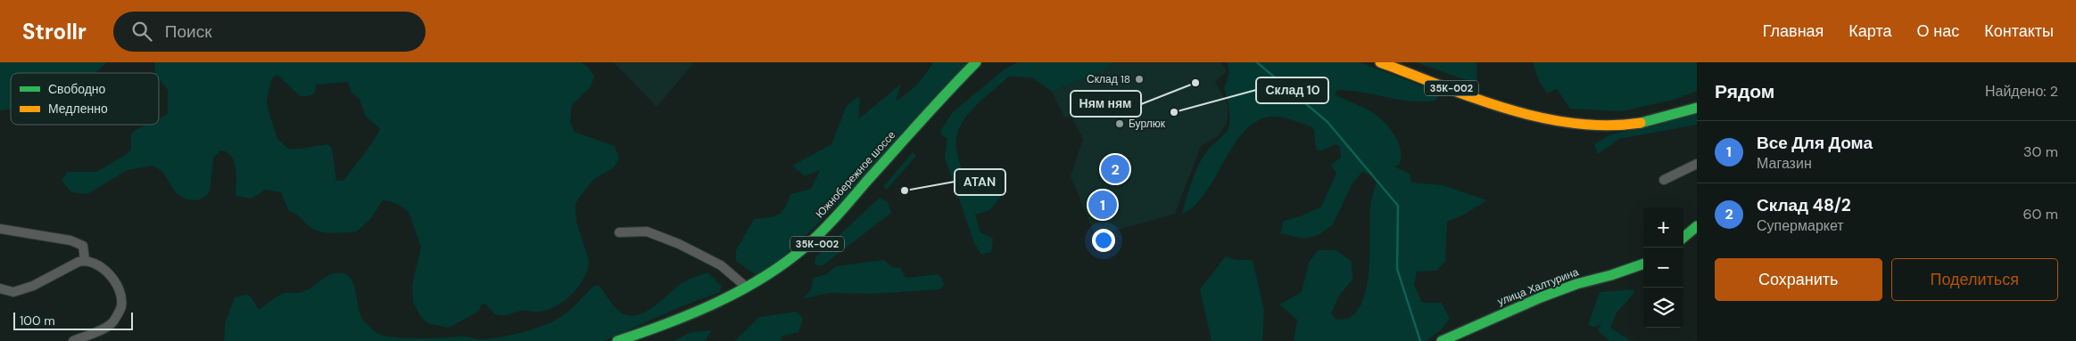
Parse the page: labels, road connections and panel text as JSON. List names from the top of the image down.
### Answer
{
  "streets": {
    "main road": ["35К-002", "Южнобережное шоссе", "улица Халтурина"]
  },
  "places": [
    "Склад 18",
    "Ням ням",
    "Склад 10",
    "Бурлюк",
    "ATAN"
  ],
  "legend": ["Свободно", "Медленно"],
  "scale_bar": "100 m",
  "page": {
    "header": "Strollr",
    "search": "Поиск",
    "nav": [
      "Главная",
      "Карта",
      "О нас",
      "Контакты"
    ],
    "heading": ["Рядом", "Найдено: 2"],
    "list": [
      {
        "mark": "1",
        "name": "Все Для Дома",
        "note": "Магазин",
        "value": "30 m"
      },
      {
        "mark": "2",
        "name": "Склад 48/2",
        "note": "Супермаркет",
        "value": "60 m"
      }
    ],
    "pins": ["2", "1"],
    "map_buttons": ["+", "−"],
    "buttons": ["Сохранить", "Поделиться"],
    "scale": "100 m"
  }
}
